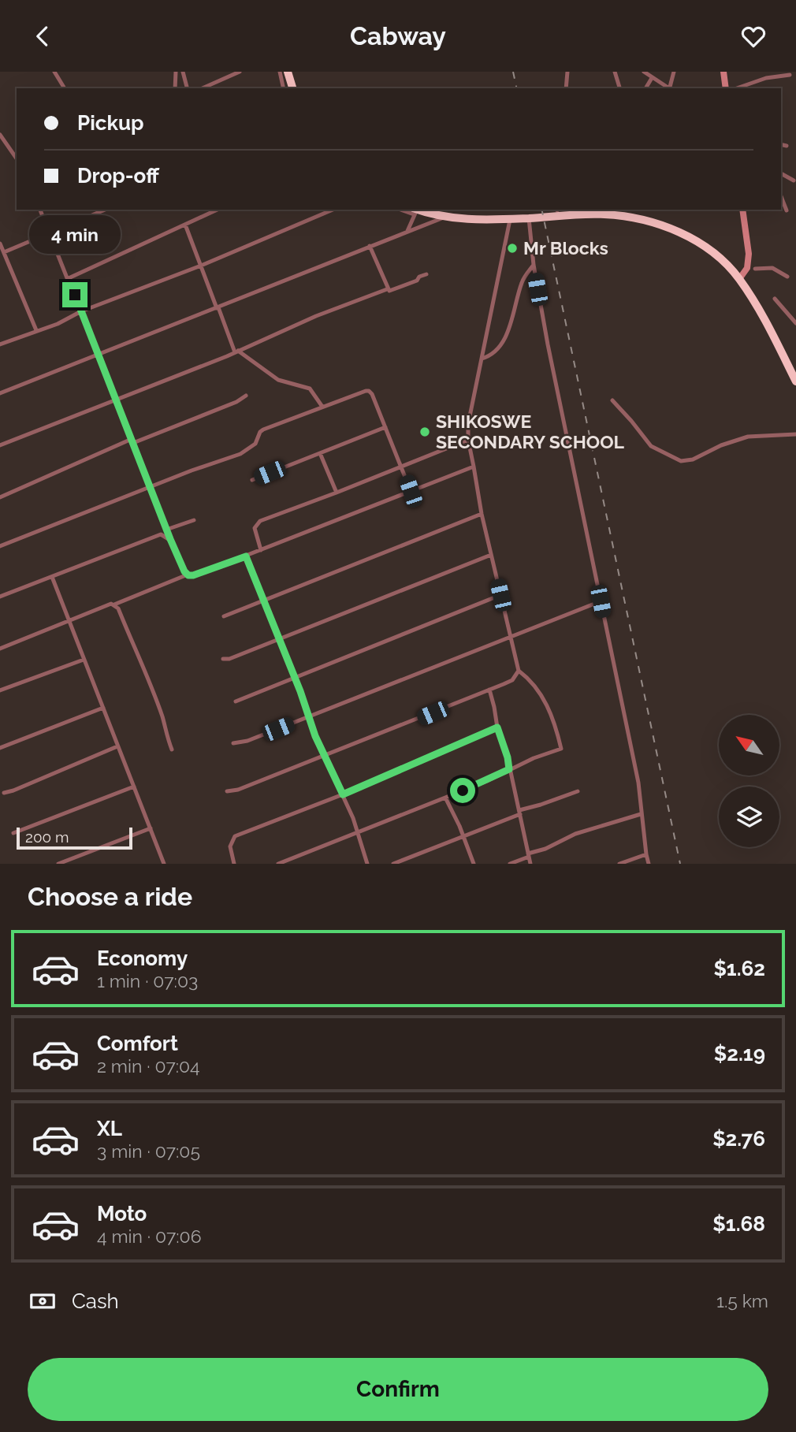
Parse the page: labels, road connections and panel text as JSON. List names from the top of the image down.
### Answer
{
  "places": ["Mr Blocks", "SHIKOSWE SECONDARY SCHOOL"],
  "scale_bar": "200 m",
  "north": "top left",
  "page": {
    "header": "Cabway",
    "banner": ["Pickup", "Drop-off"],
    "bubble": "4 min",
    "scale": "200 m",
    "heading": "Choose a ride",
    "list": [
      {
        "name": "Economy",
        "note": "1 min · 07:03",
        "value": "$1.62"
      },
      {
        "name": "Comfort",
        "note": "2 min · 07:04",
        "value": "$2.19"
      },
      {
        "name": "XL",
        "note": "3 min · 07:05",
        "value": "$2.76"
      },
      {
        "name": "Moto",
        "note": "4 min · 07:06",
        "value": "$1.68"
      }
    ],
    "pay": ["Cash", "1.5 km"],
    "buttons": "Confirm"
  }
}
